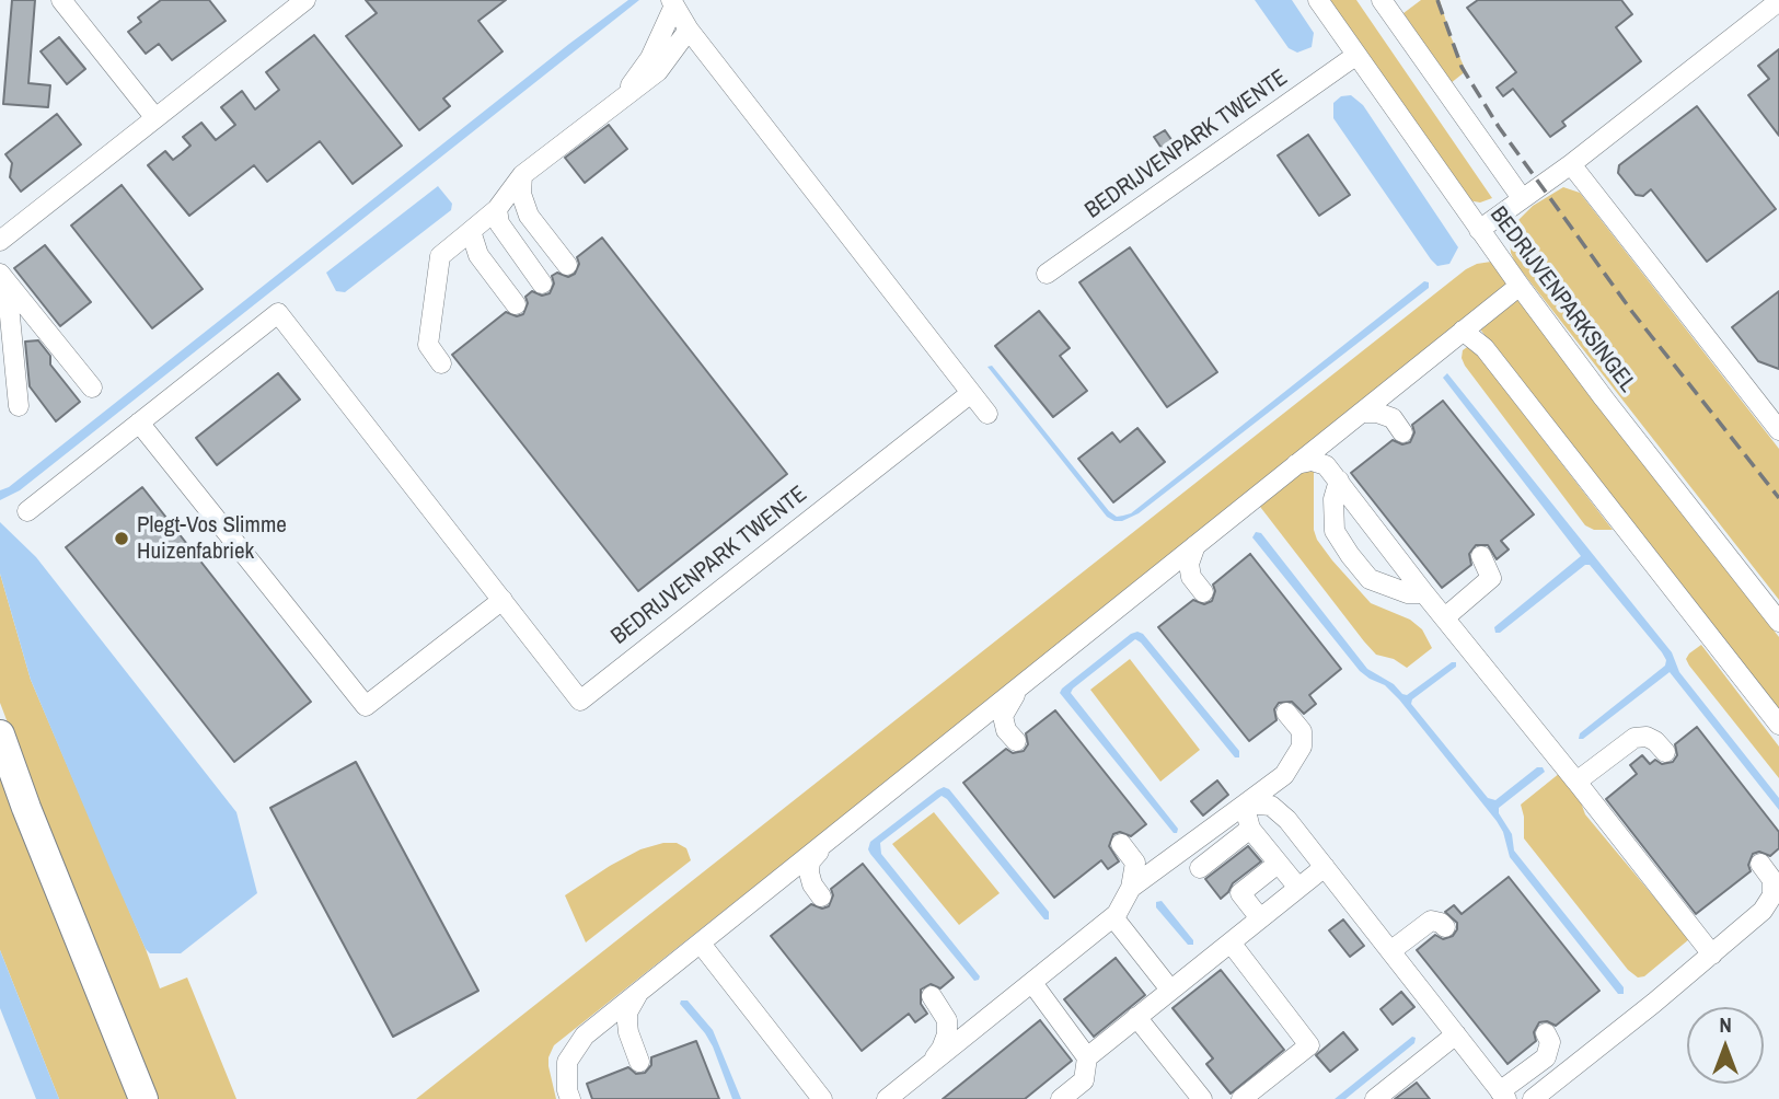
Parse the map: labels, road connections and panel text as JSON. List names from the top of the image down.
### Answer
{
  "streets": {
    "street": ["BEDRIJVENPARK TWENTE", "BEDRIJVENPARKSINGEL"]
  },
  "crossings": [
    ["BEDRIJVENPARK TWENTE", "BEDRIJVENPARKSINGEL"]
  ],
  "places": ["Plegt-Vos Slimme Huizenfabriek"],
  "north": "top"
}
